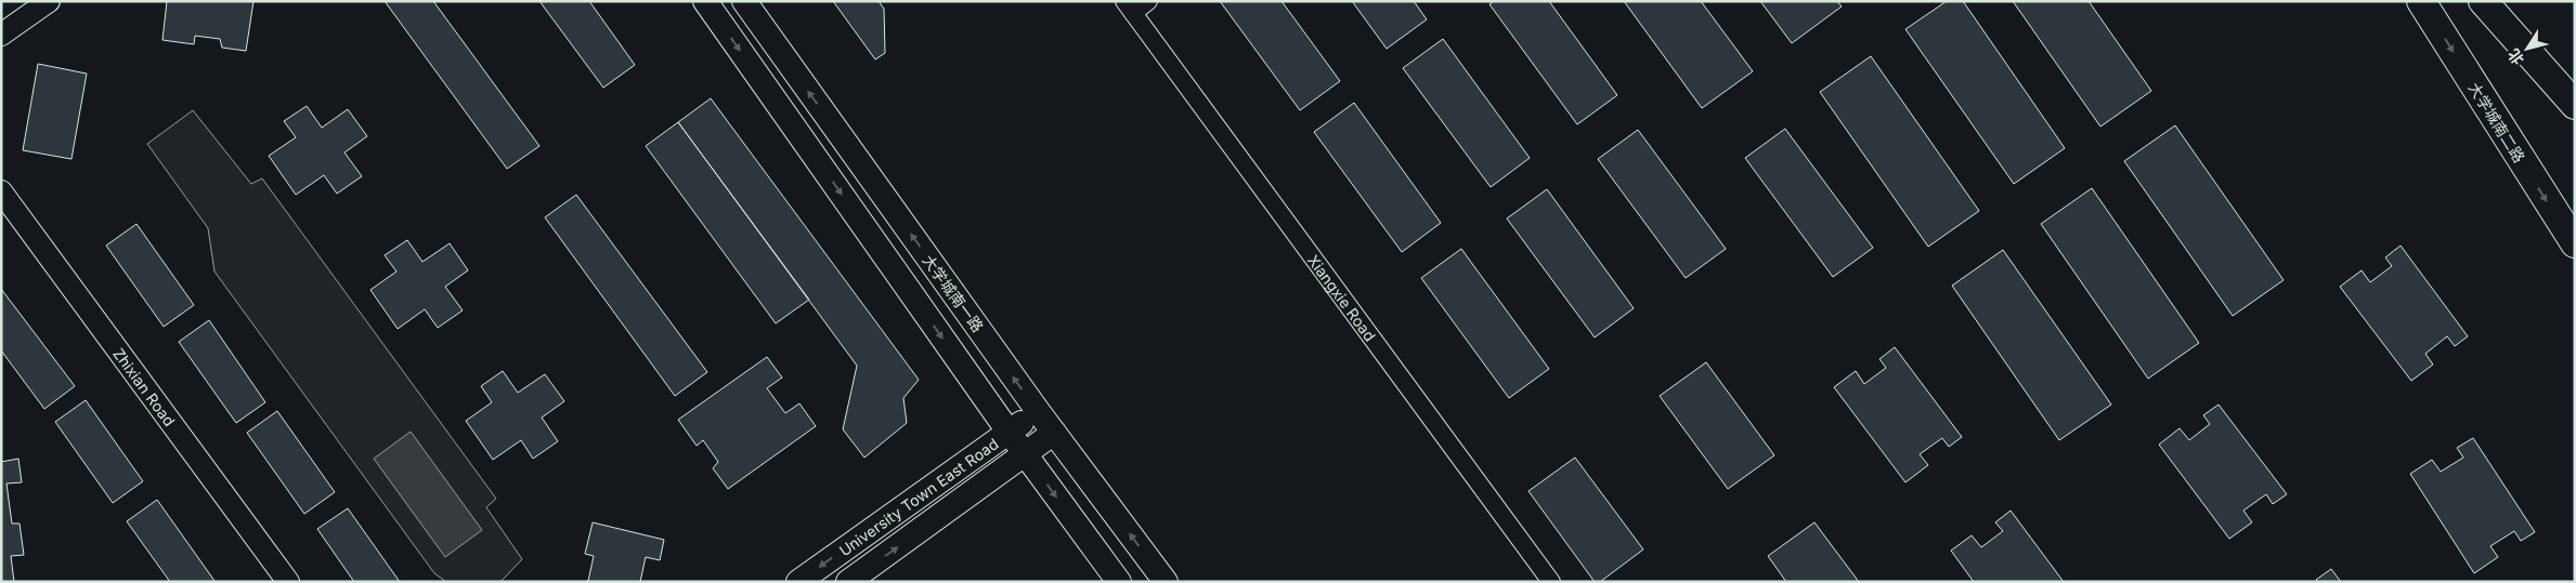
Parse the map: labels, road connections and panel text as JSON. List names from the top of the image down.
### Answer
{
  "streets": {
    "highway": ["大学城南二路"],
    "main road": ["大学城南一路", "University Town East Road"],
    "street": ["Xiangxie Road", "Zhixian Road"]
  },
  "crossings": [
    ["大学城南一路", "University Town East Road"]
  ],
  "north": "bottom left"
}
